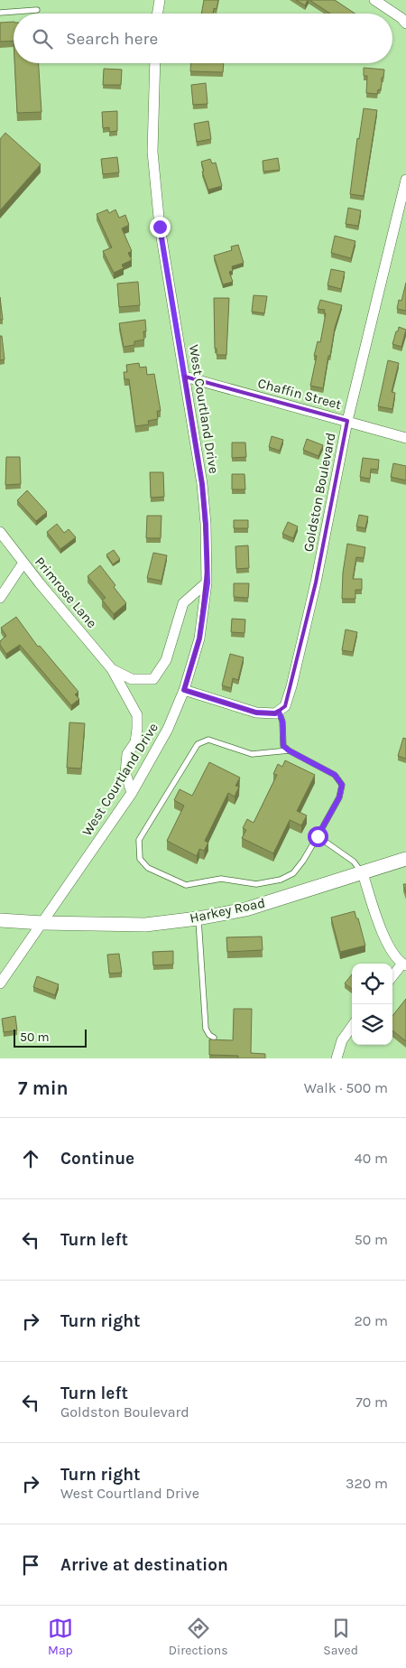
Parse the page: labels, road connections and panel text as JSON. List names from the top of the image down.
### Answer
{
  "streets": {
    "street": [
      "Chaffin Street",
      "West Courtland Drive",
      "Goldston Boulevard",
      "Primrose Lane",
      "Harkey Road"
    ]
  },
  "crossings": [
    ["Chaffin Street", "West Courtland Drive"],
    ["Chaffin Street", "Goldston Boulevard"],
    ["West Courtland Drive", "Primrose Lane"],
    ["West Courtland Drive", "Harkey Road"]
  ],
  "scale_bar": "50 m",
  "page": {
    "search": "Search here",
    "scale": "50 m",
    "heading": ["7 min", "Walk · 500 m"],
    "list": [
      ["Continue", "40 m"],
      ["Turn left", "50 m"],
      ["Turn right", "20 m"],
      ["Turn left", "Goldston Boulevard", "70 m"],
      ["Turn right", "West Courtland Drive", "320 m"],
      "Arrive at destination"
    ],
    "nav": ["Map", "Directions", "Saved"]
  }
}
